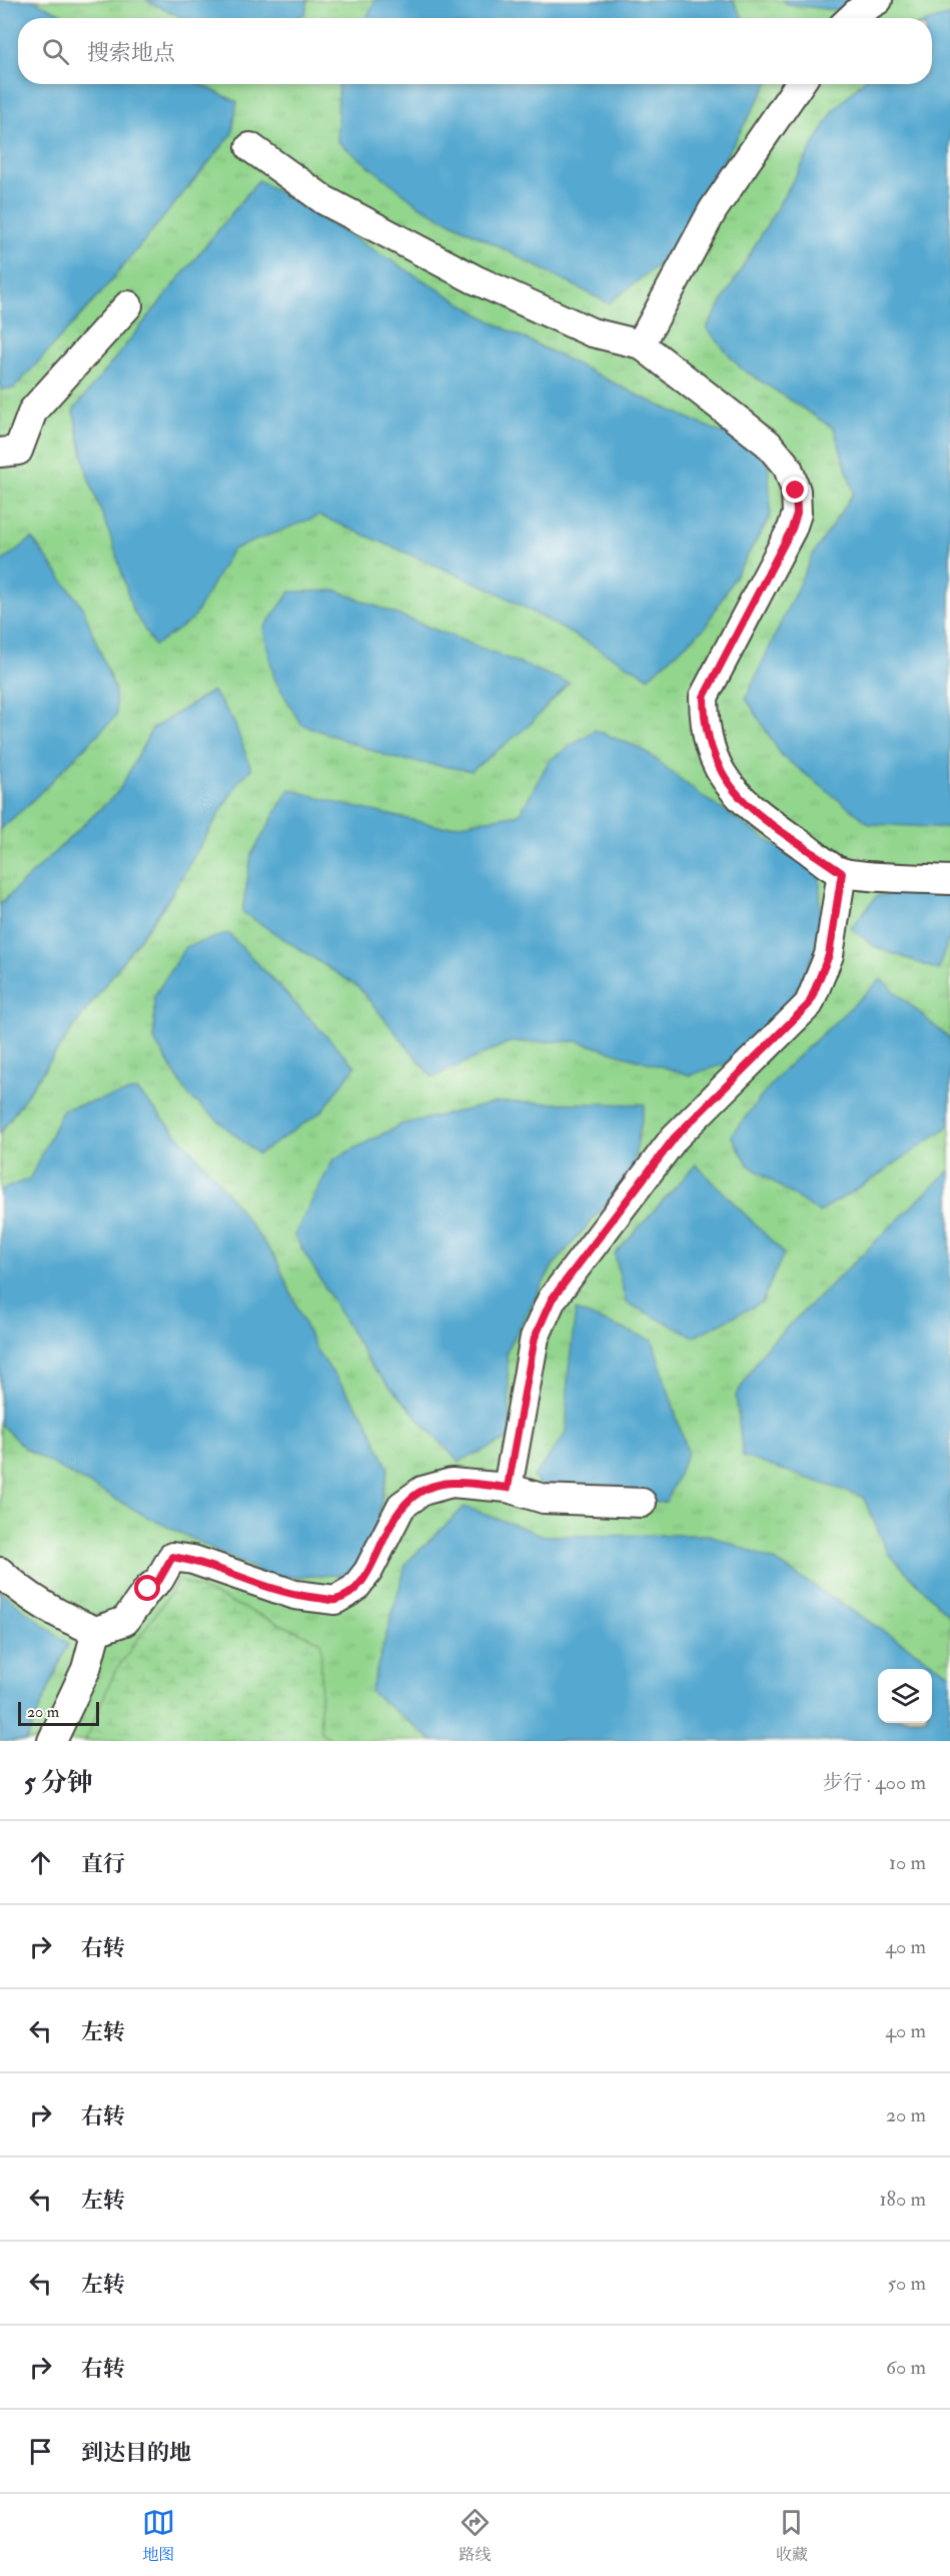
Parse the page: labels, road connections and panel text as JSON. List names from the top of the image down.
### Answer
{
  "scale_bar": "20 m",
  "page": {
    "search": "搜索地点",
    "scale": "20 m",
    "heading": ["5 分钟", "步行 · 400 m"],
    "list": [
      ["直行", "10 m"],
      ["右转", "40 m"],
      ["左转", "40 m"],
      ["右转", "20 m"],
      ["左转", "180 m"],
      ["左转", "50 m"],
      ["右转", "60 m"],
      "到达目的地"
    ],
    "nav": ["地图", "路线", "收藏"]
  }
}
